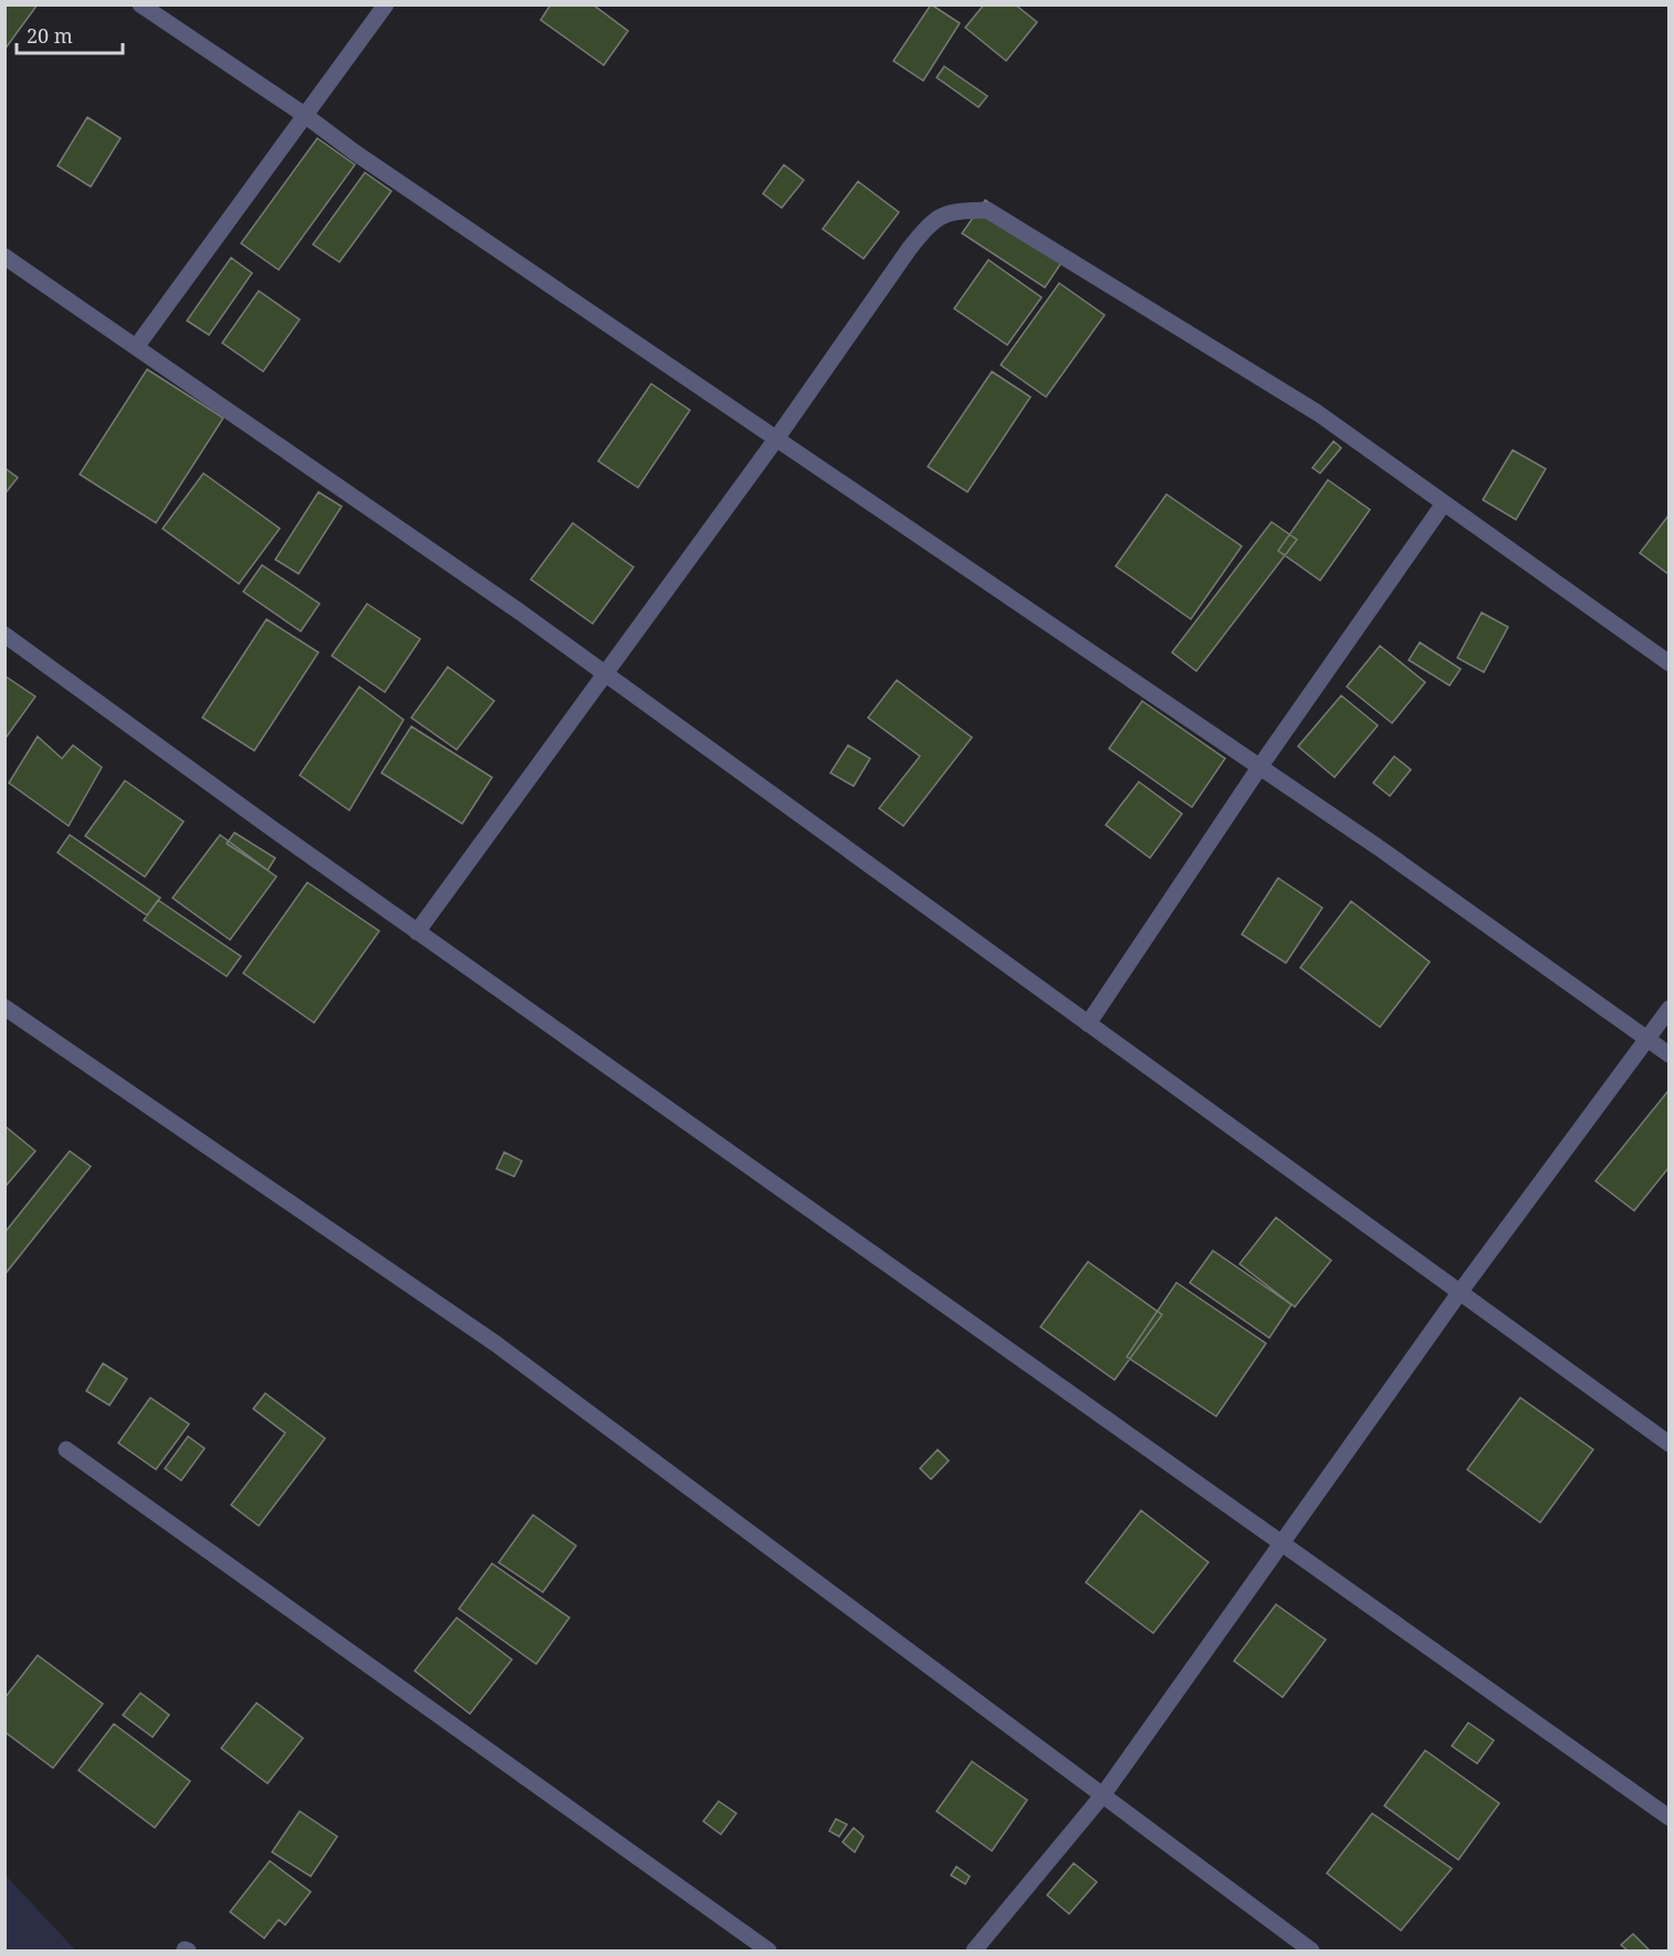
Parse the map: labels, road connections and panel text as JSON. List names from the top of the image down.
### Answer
{
  "scale_bar": "20 m"
}
